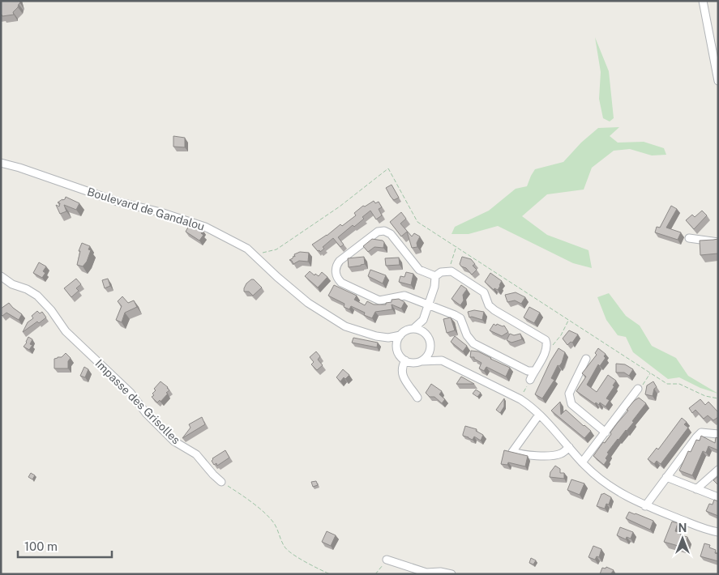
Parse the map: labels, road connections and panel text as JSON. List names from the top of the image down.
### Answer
{
  "streets": {
    "street": ["Boulevard de Gandalou", "Impasse des Grisolles"]
  },
  "scale_bar": "100 m",
  "north": "top"
}
